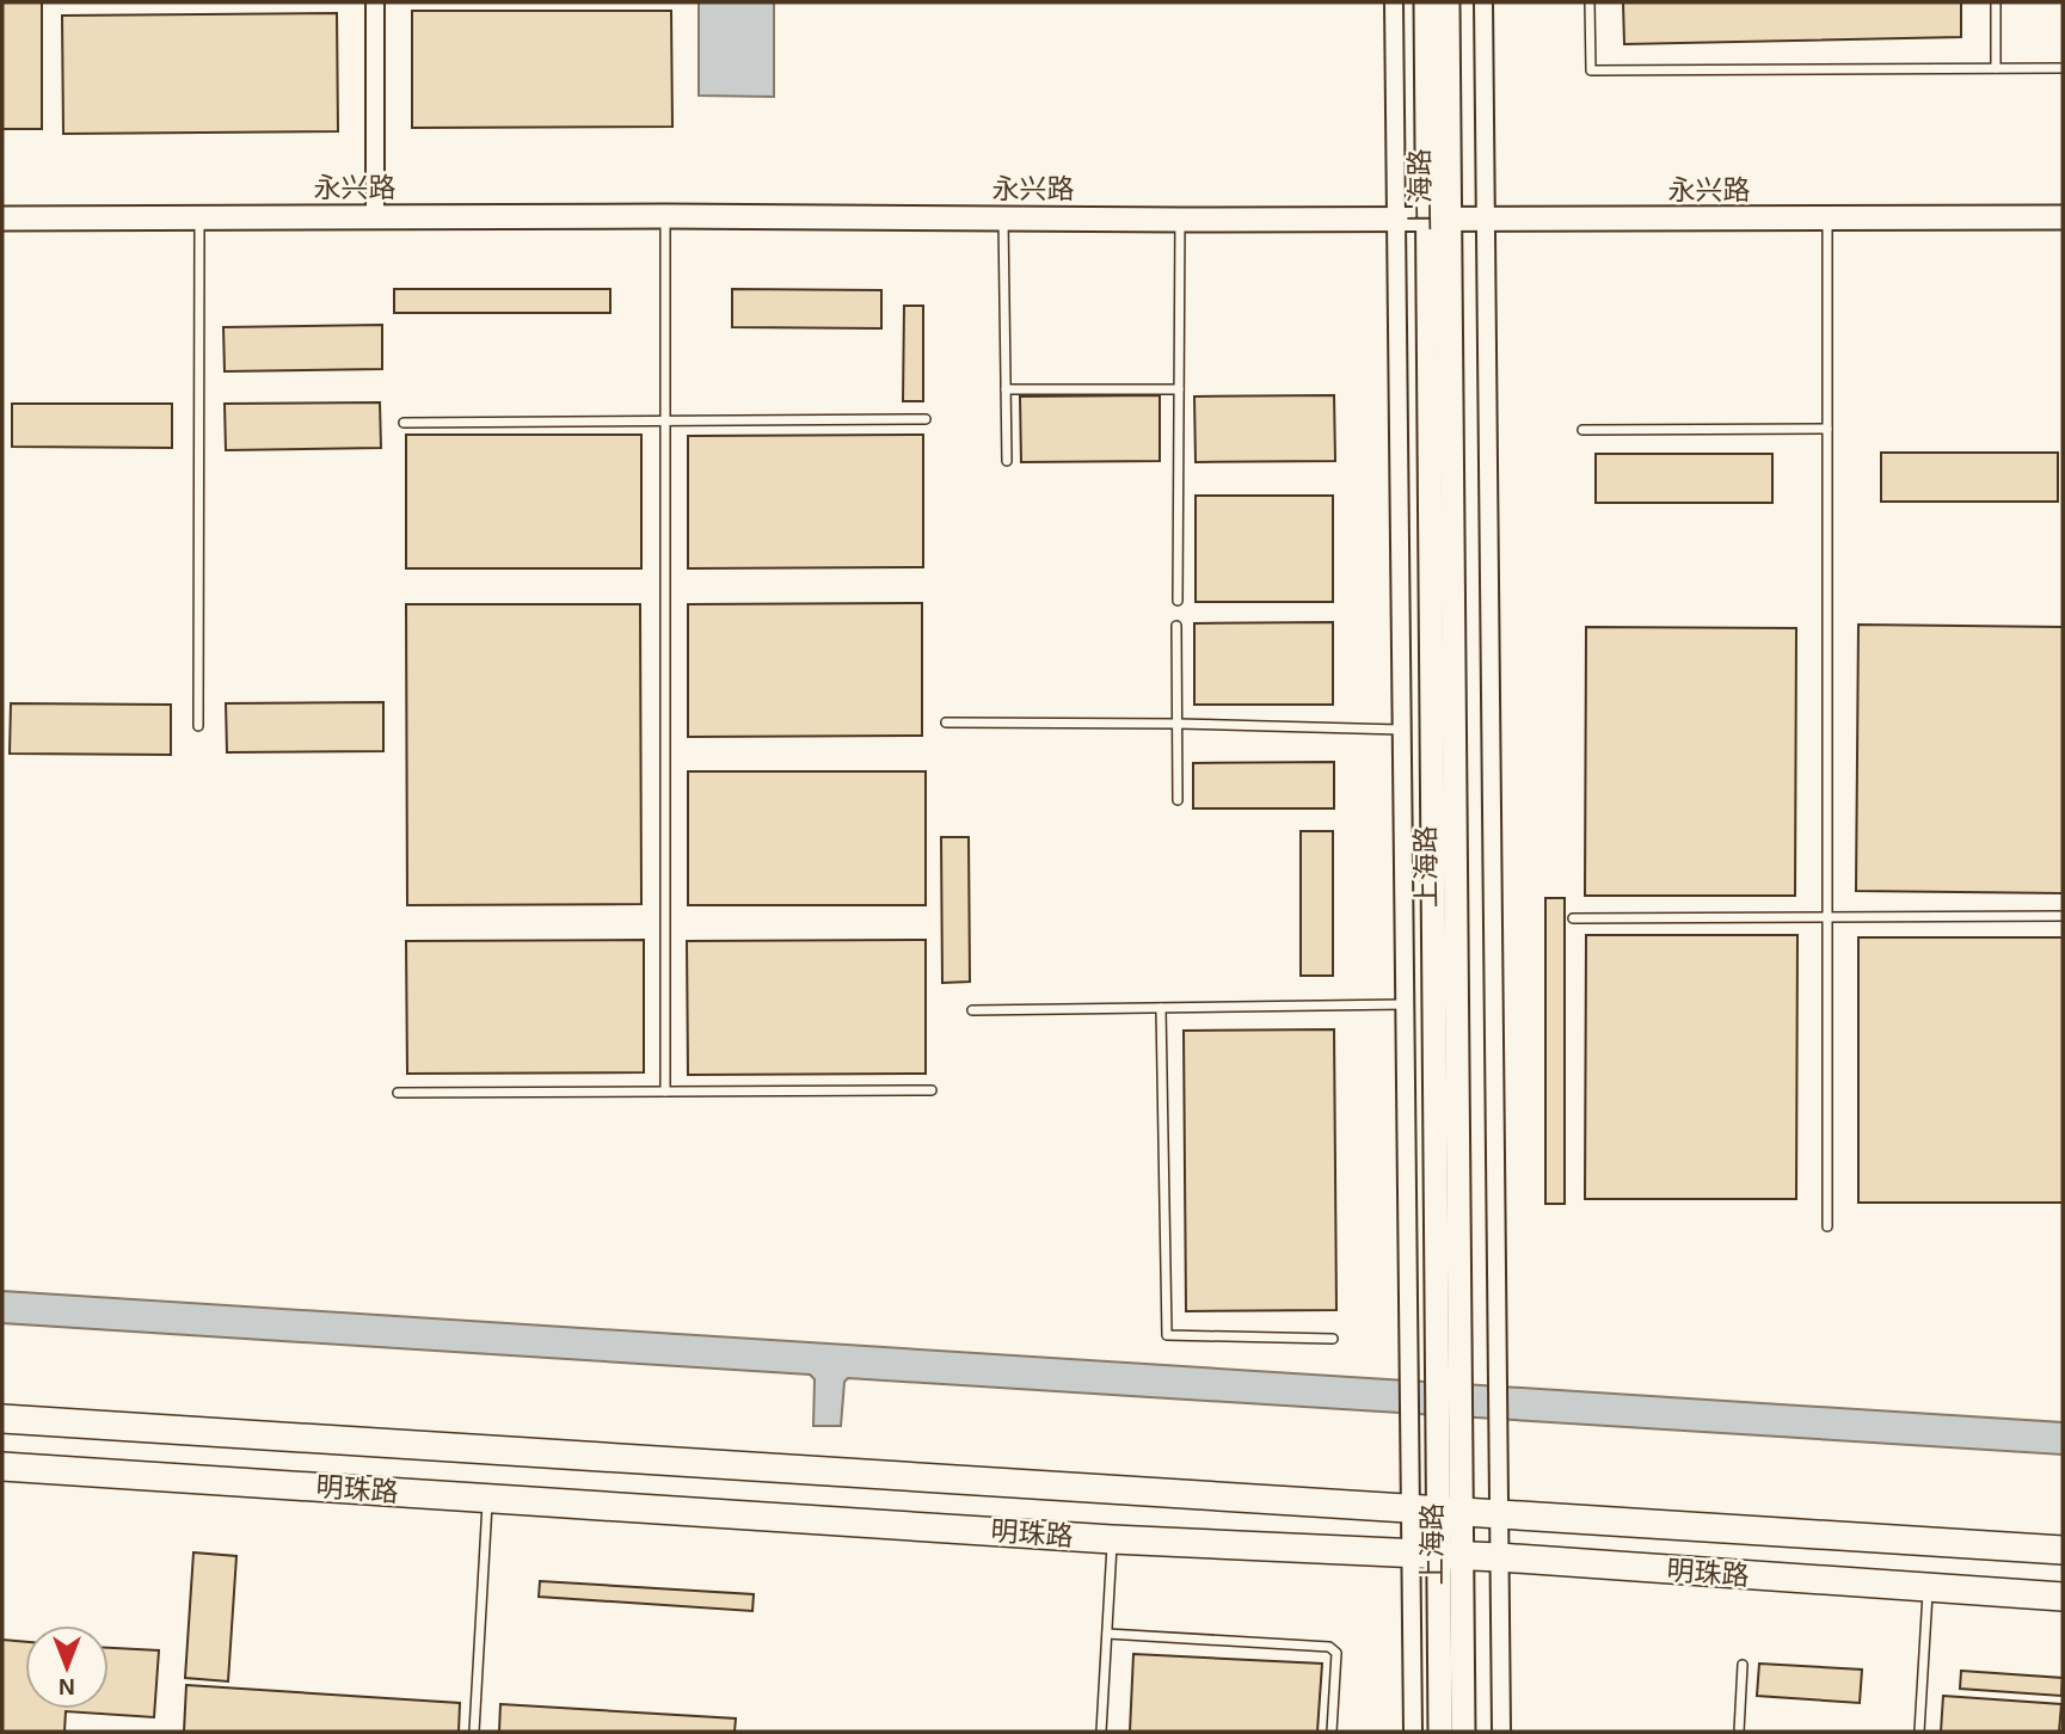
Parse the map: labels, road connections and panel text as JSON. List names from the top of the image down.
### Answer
{
  "streets": {
    "main road": ["永兴路", "上海路", "明珠路"]
  },
  "crossings": [
    ["永兴路", "上海路"],
    ["上海路", "明珠路"]
  ],
  "north": "bottom"
}
